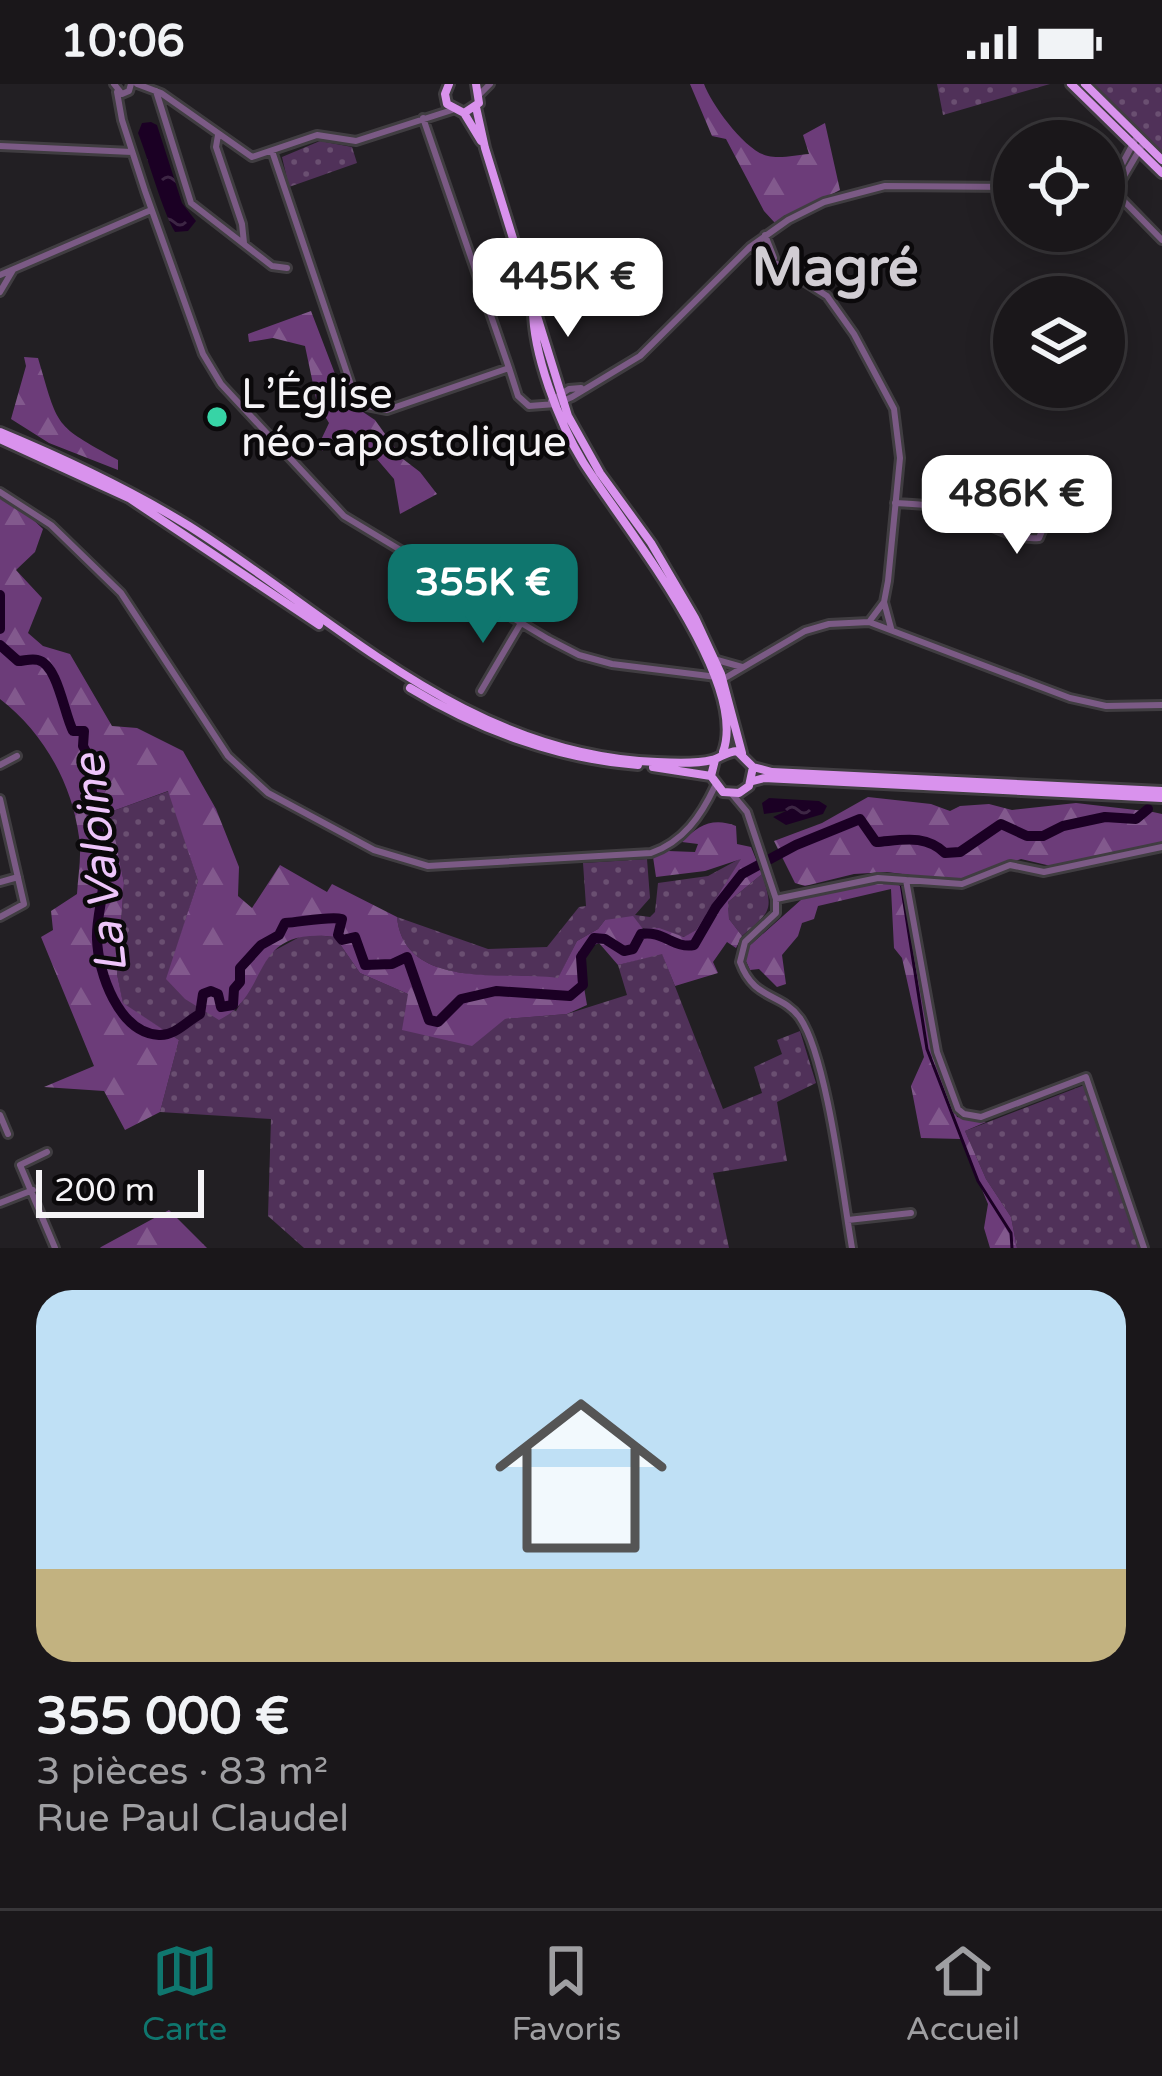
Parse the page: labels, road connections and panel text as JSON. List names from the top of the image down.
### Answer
{
  "districts": ["Magré"],
  "water": ["La Valoine"],
  "places": ["L’Église néo-apostolique"],
  "scale_bar": "200 m",
  "page": {
    "status": "10:06",
    "price": ["445K €", "486K €", "355K €"],
    "scale": "200 m",
    "list": [
      {
        "name": "355 000 €",
        "note": "3 pièces · 83 m² · Rue Paul Claudel"
      }
    ],
    "tabs": ["Carte", "Favoris", "Accueil"]
  }
}
